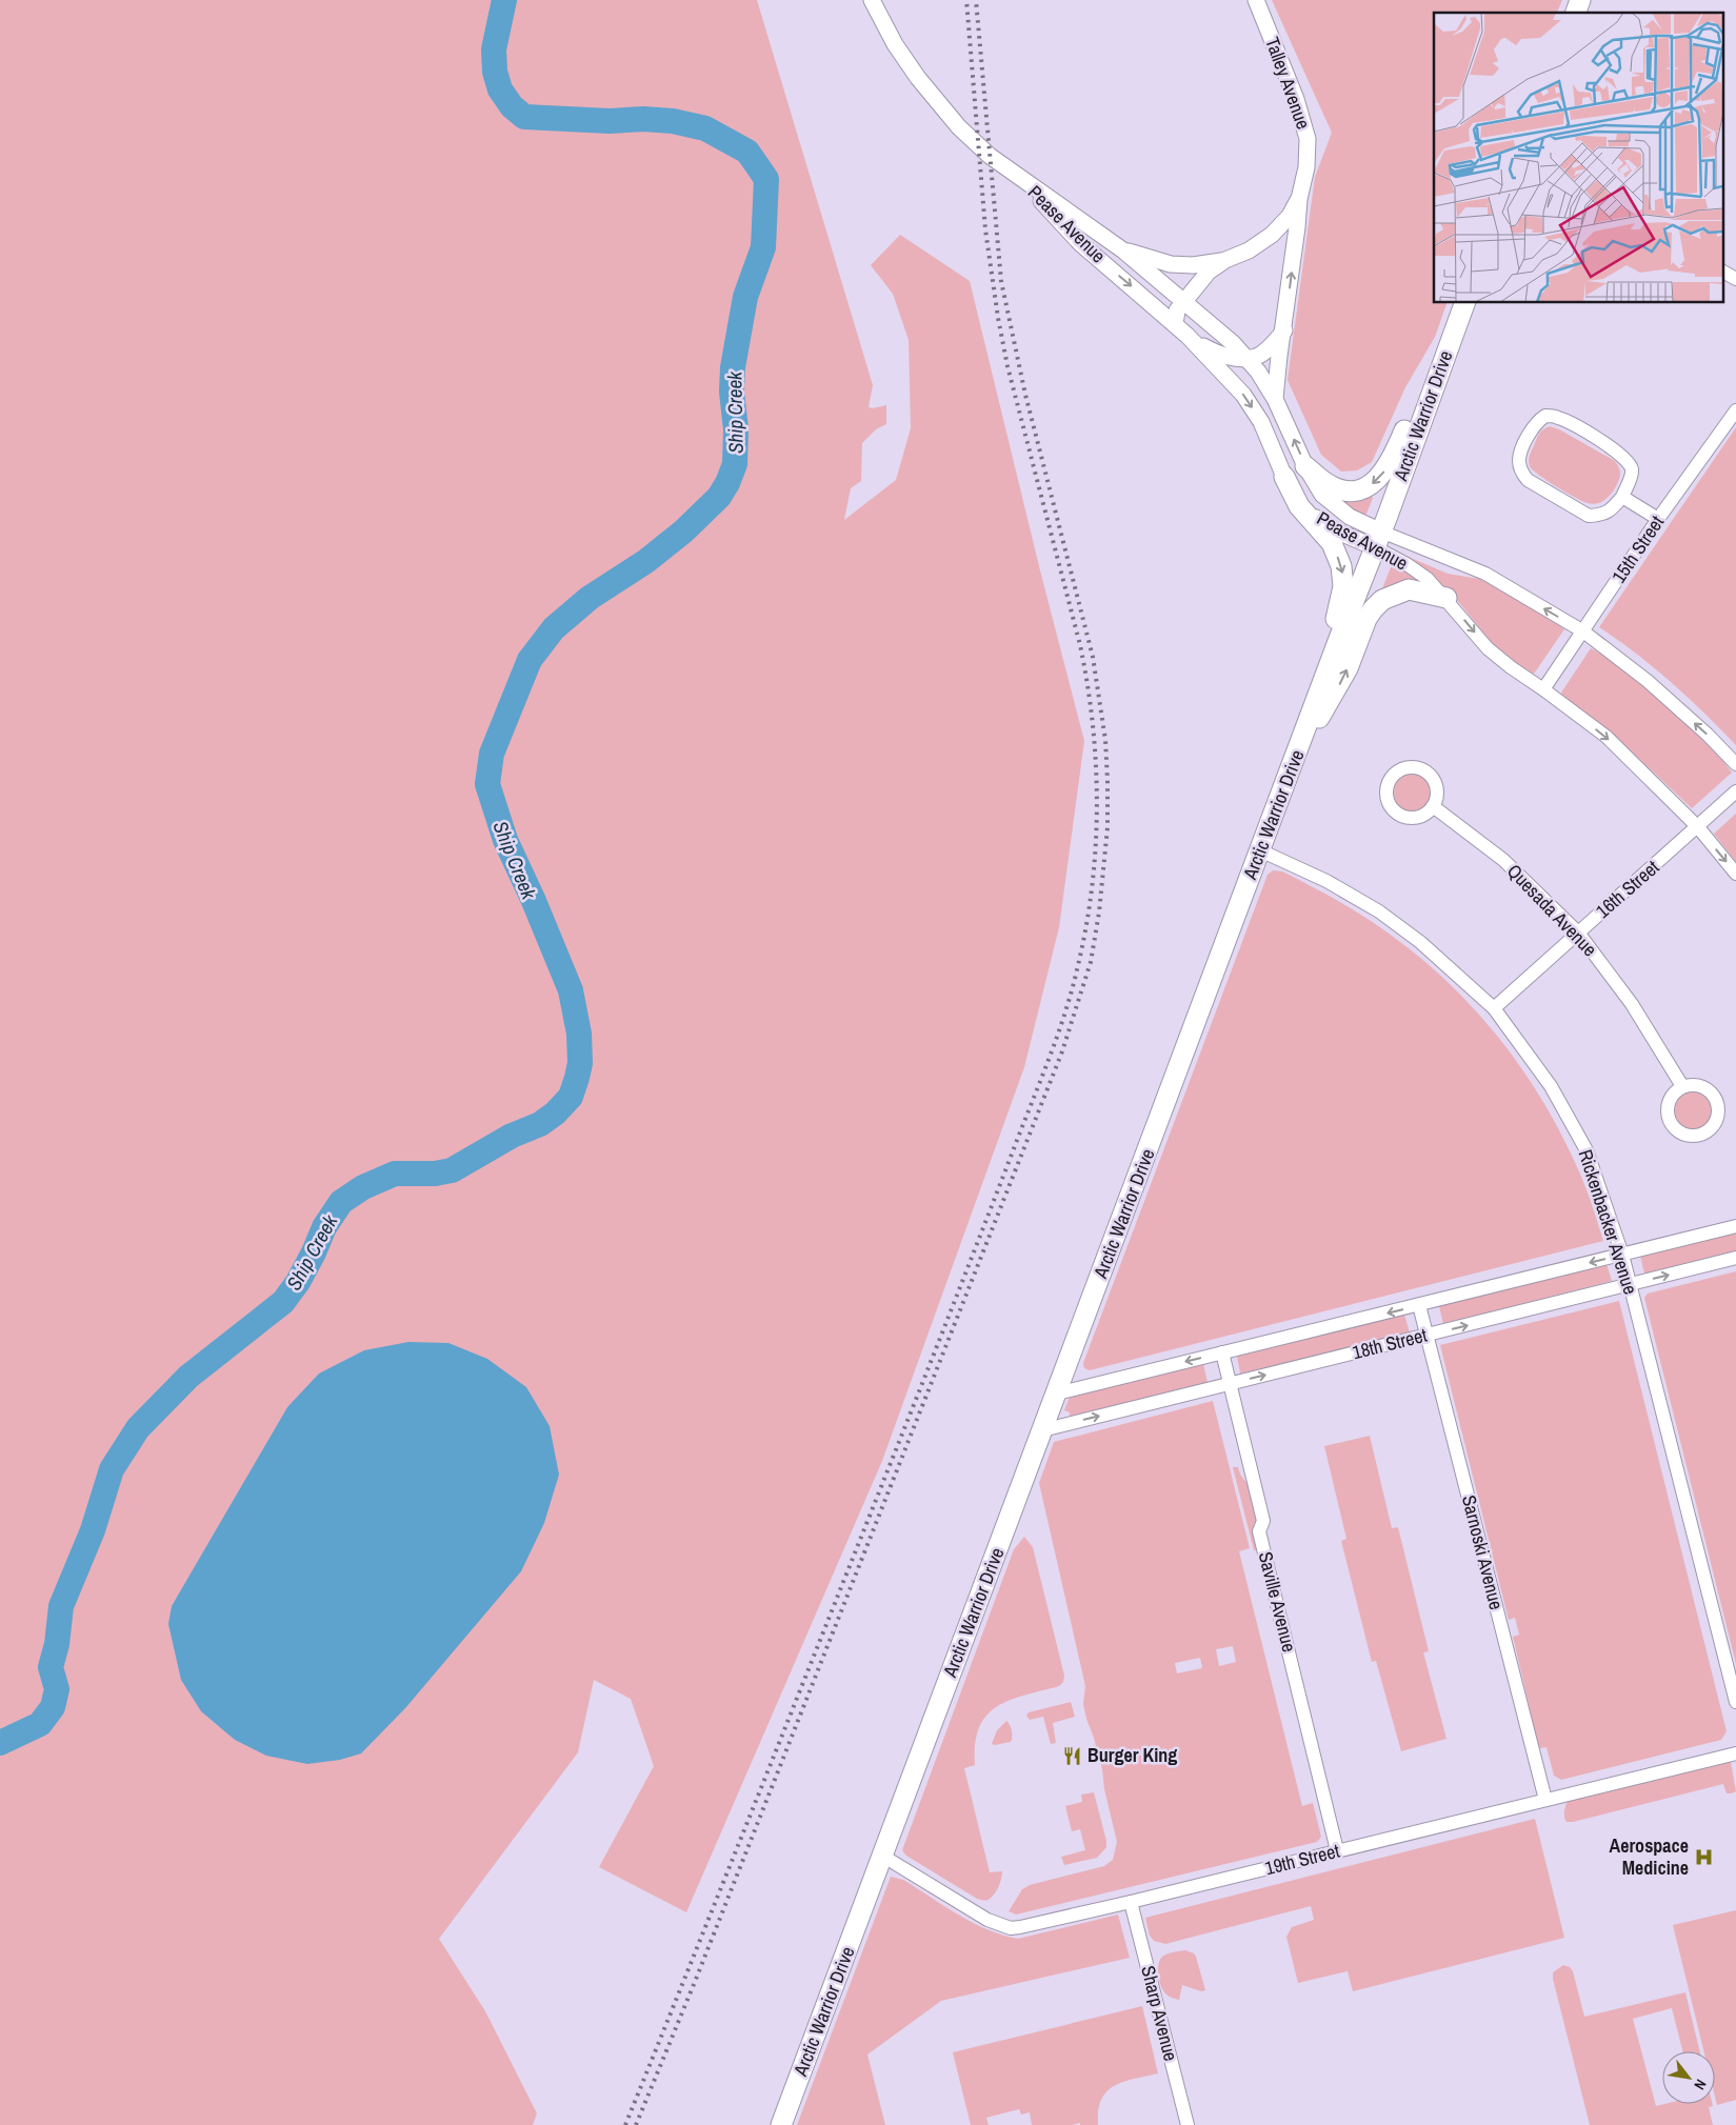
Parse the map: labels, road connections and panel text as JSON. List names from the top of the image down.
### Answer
{
  "streets": {
    "main road": ["Arctic Warrior Drive"],
    "street": [
      "Talley Avenue",
      "Pease Avenue",
      "15th Street",
      "16th Street",
      "Quesada Avenue",
      "Rickenbacker Avenue",
      "18th Street",
      "Sarnoski Avenue",
      "Saville Avenue",
      "19th Street",
      "Sharp Avenue"
    ]
  },
  "crossings": [
    ["Pease Avenue", "Arctic Warrior Drive"],
    ["Pease Avenue", "15th Street"],
    ["Pease Avenue", "16th Street"],
    ["Arctic Warrior Drive", "Rickenbacker Avenue"],
    ["Arctic Warrior Drive", "18th Street"],
    ["Arctic Warrior Drive", "19th Street"],
    ["16th Street", "Quesada Avenue"],
    ["16th Street", "Rickenbacker Avenue"],
    ["Rickenbacker Avenue", "18th Street"],
    ["18th Street", "Sarnoski Avenue"],
    ["18th Street", "Saville Avenue"],
    ["Sarnoski Avenue", "19th Street"],
    ["Saville Avenue", "19th Street"],
    ["19th Street", "Sharp Avenue"]
  ],
  "water": ["Ship Creek"],
  "places": {
    "restaurant": ["Burger King"],
    "hospital": ["Aerospace Medicine"]
  },
  "north": "bottom right"
}
